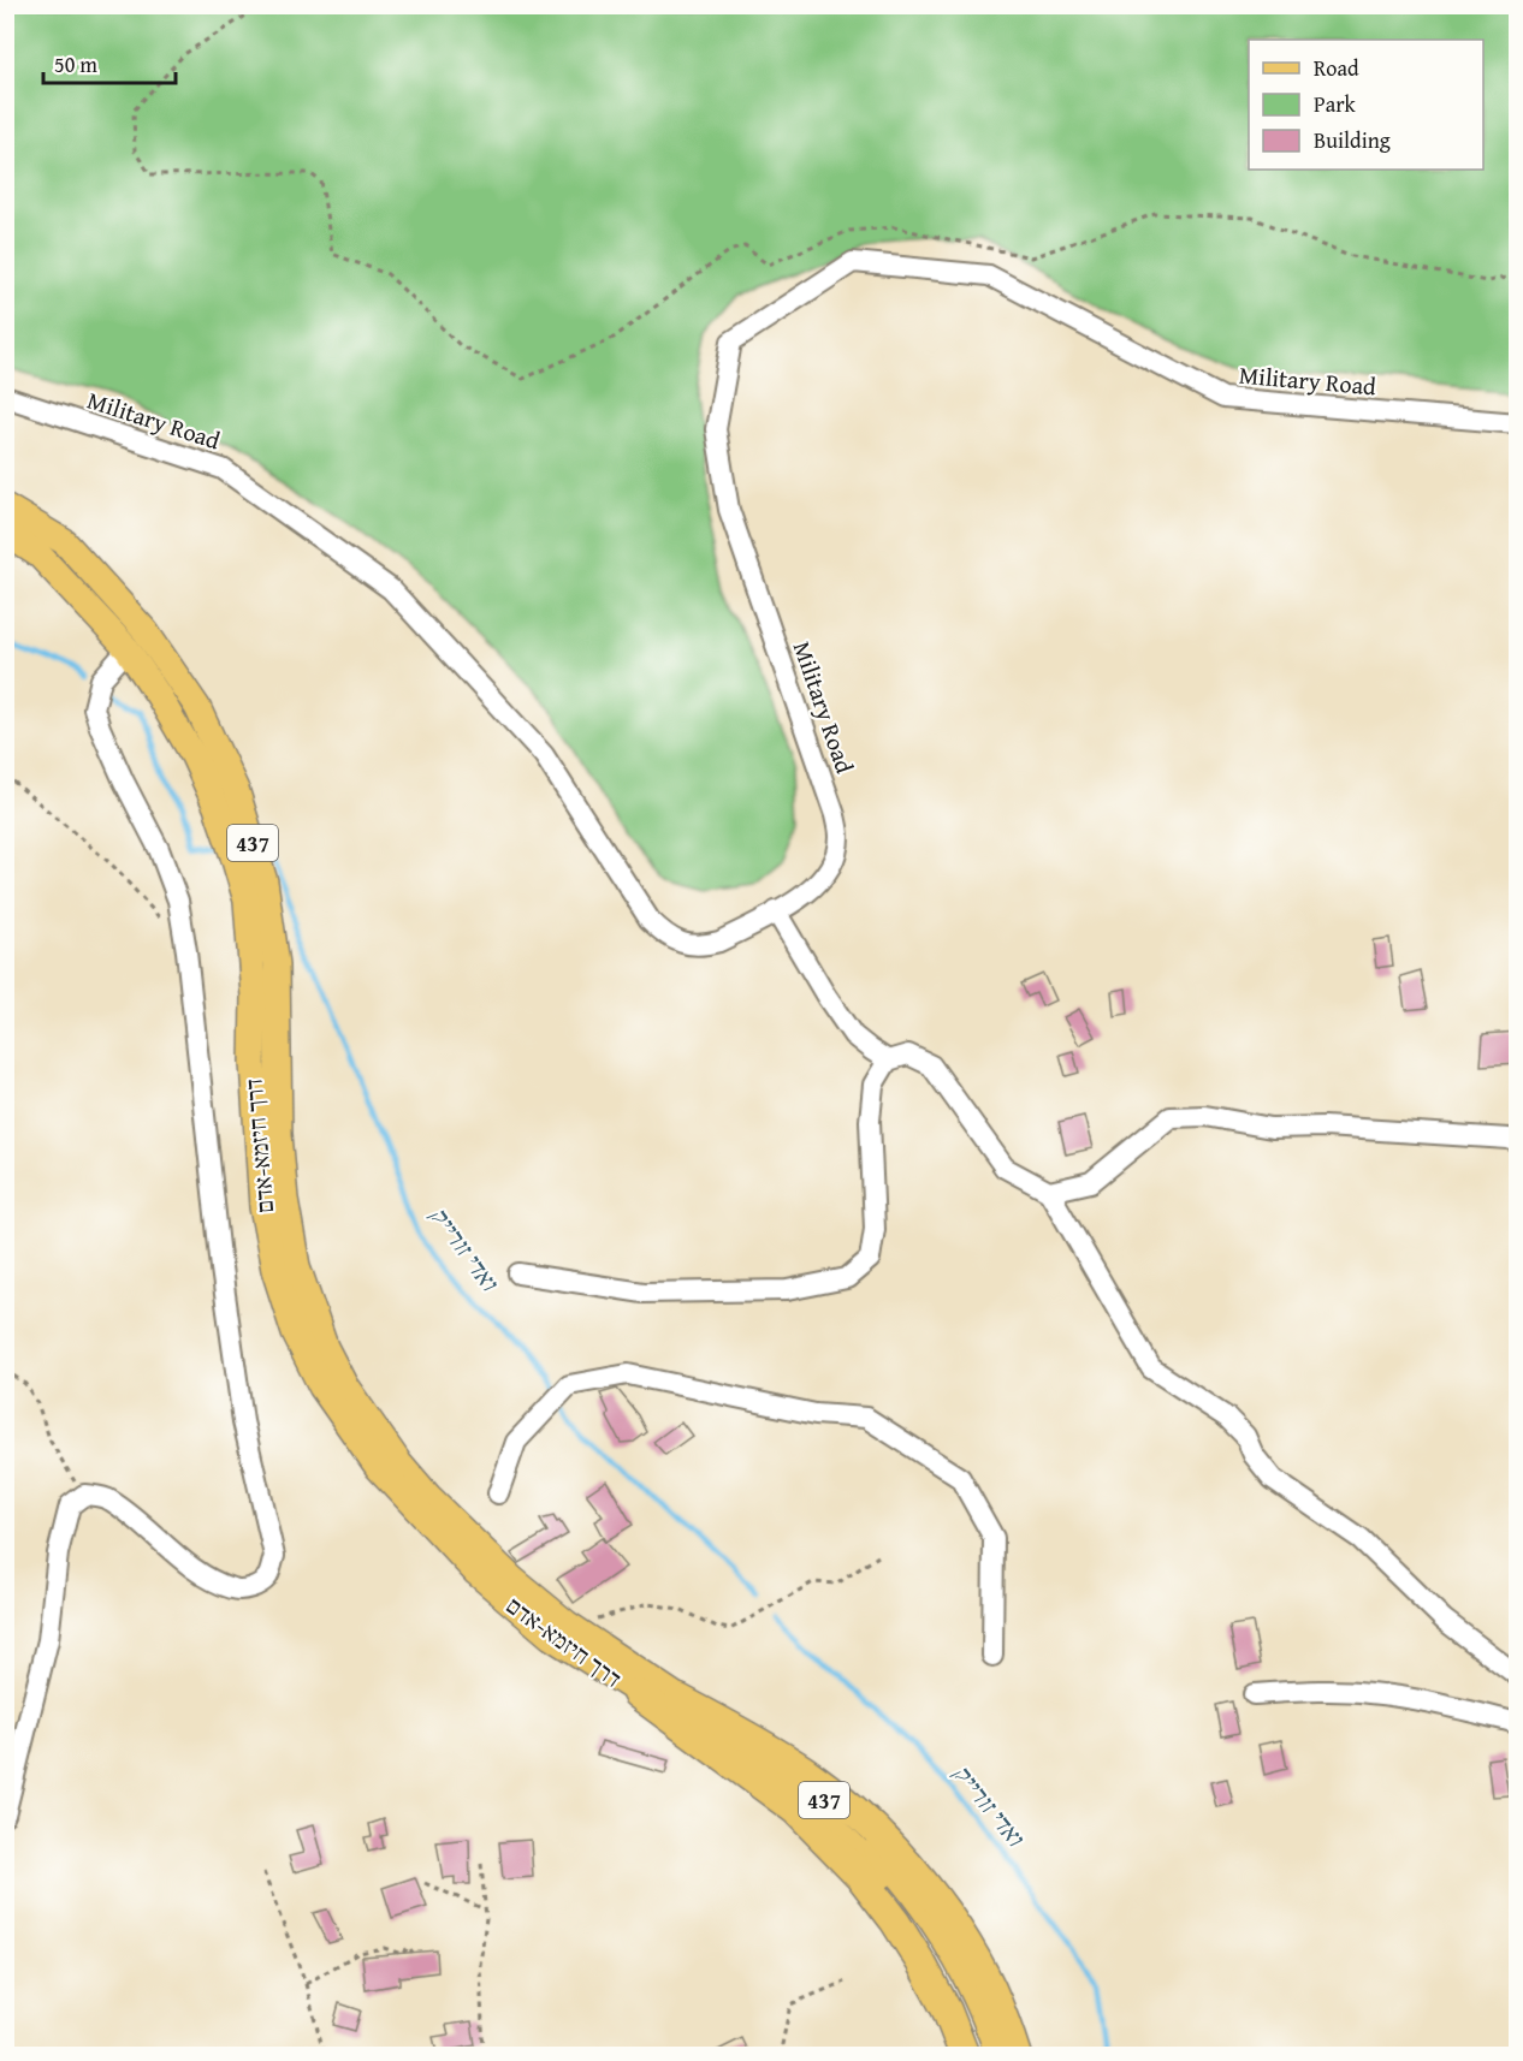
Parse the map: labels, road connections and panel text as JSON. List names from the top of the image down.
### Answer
{
  "streets": {
    "main road": ["437", "דרך חיזמא-אדם"],
    "street": ["Military Road"]
  },
  "crossings": [
    ["437", "דרך חיזמא-אדם"]
  ],
  "water": ["ואדי זורייק"],
  "legend": ["Road", "Park", "Building"],
  "scale_bar": "50 m"
}
